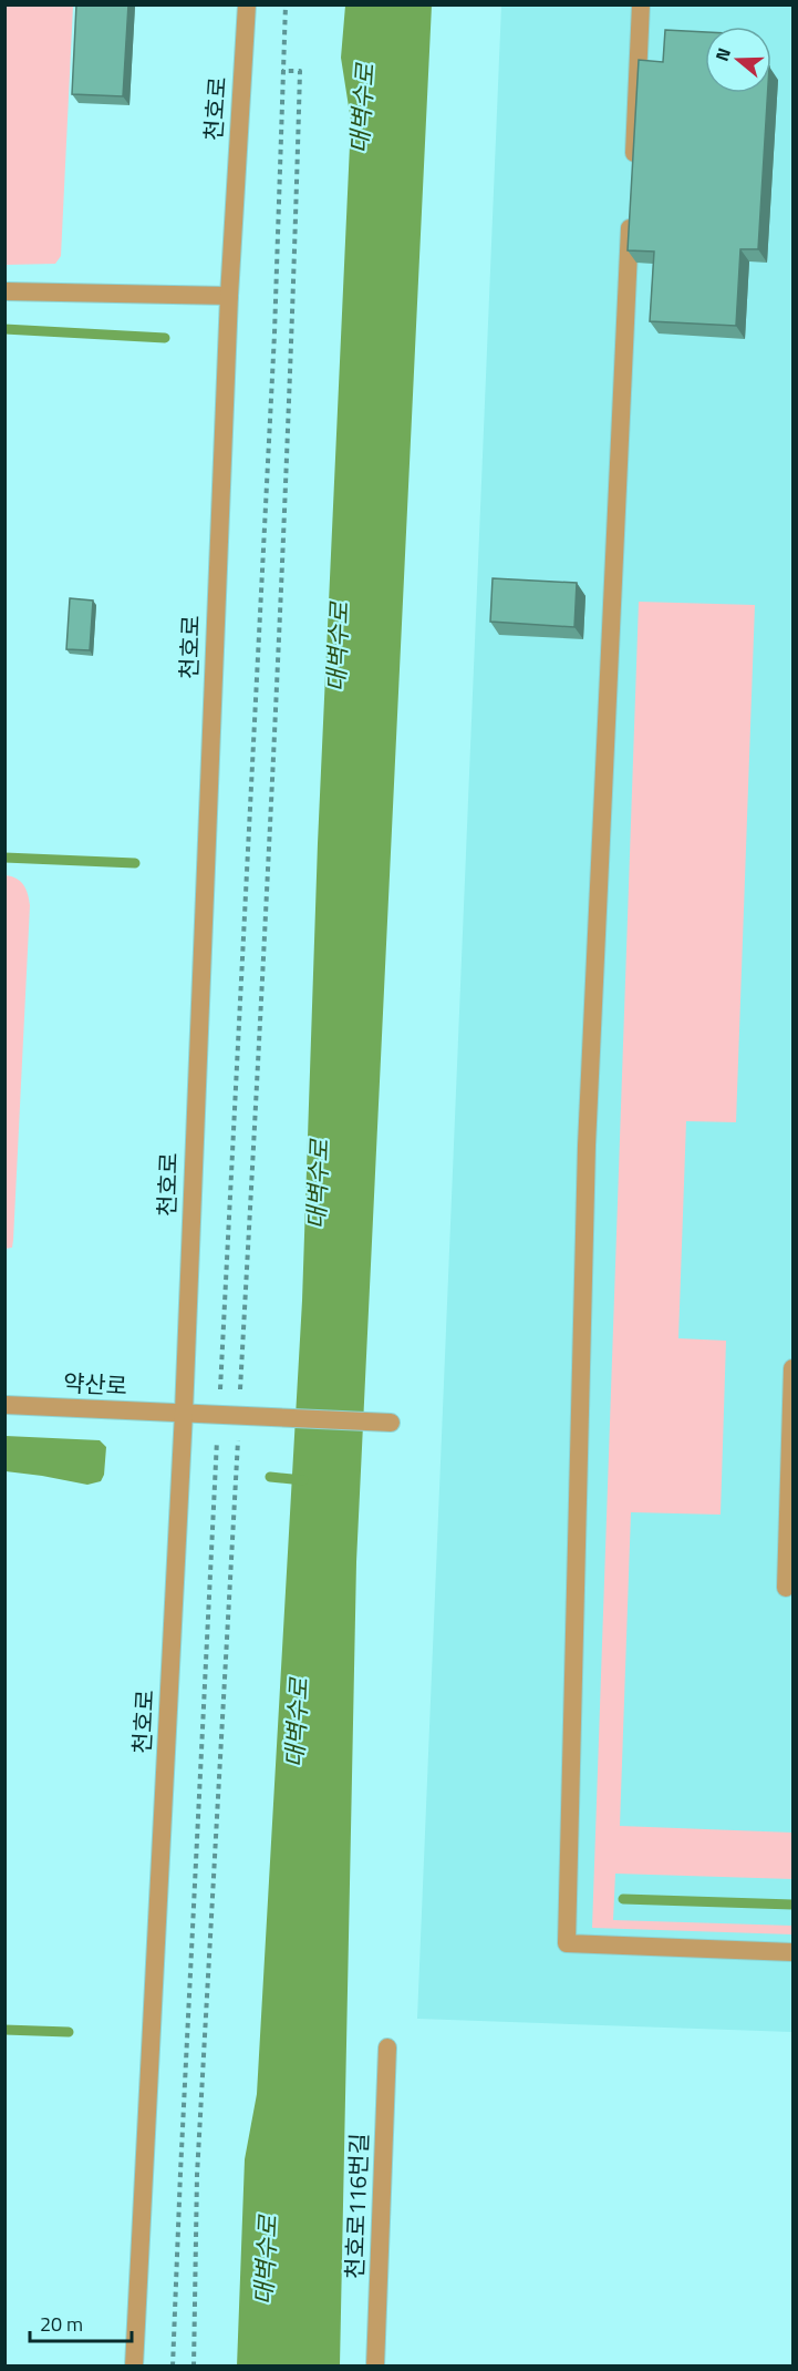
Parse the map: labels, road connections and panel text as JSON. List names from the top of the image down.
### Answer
{
  "streets": {
    "street": ["천호로", "약산로", "천호로116번길"]
  },
  "crossings": [
    ["천호로", "약산로"]
  ],
  "water": ["대벽수로"],
  "scale_bar": "20 m",
  "north": "left"
}
